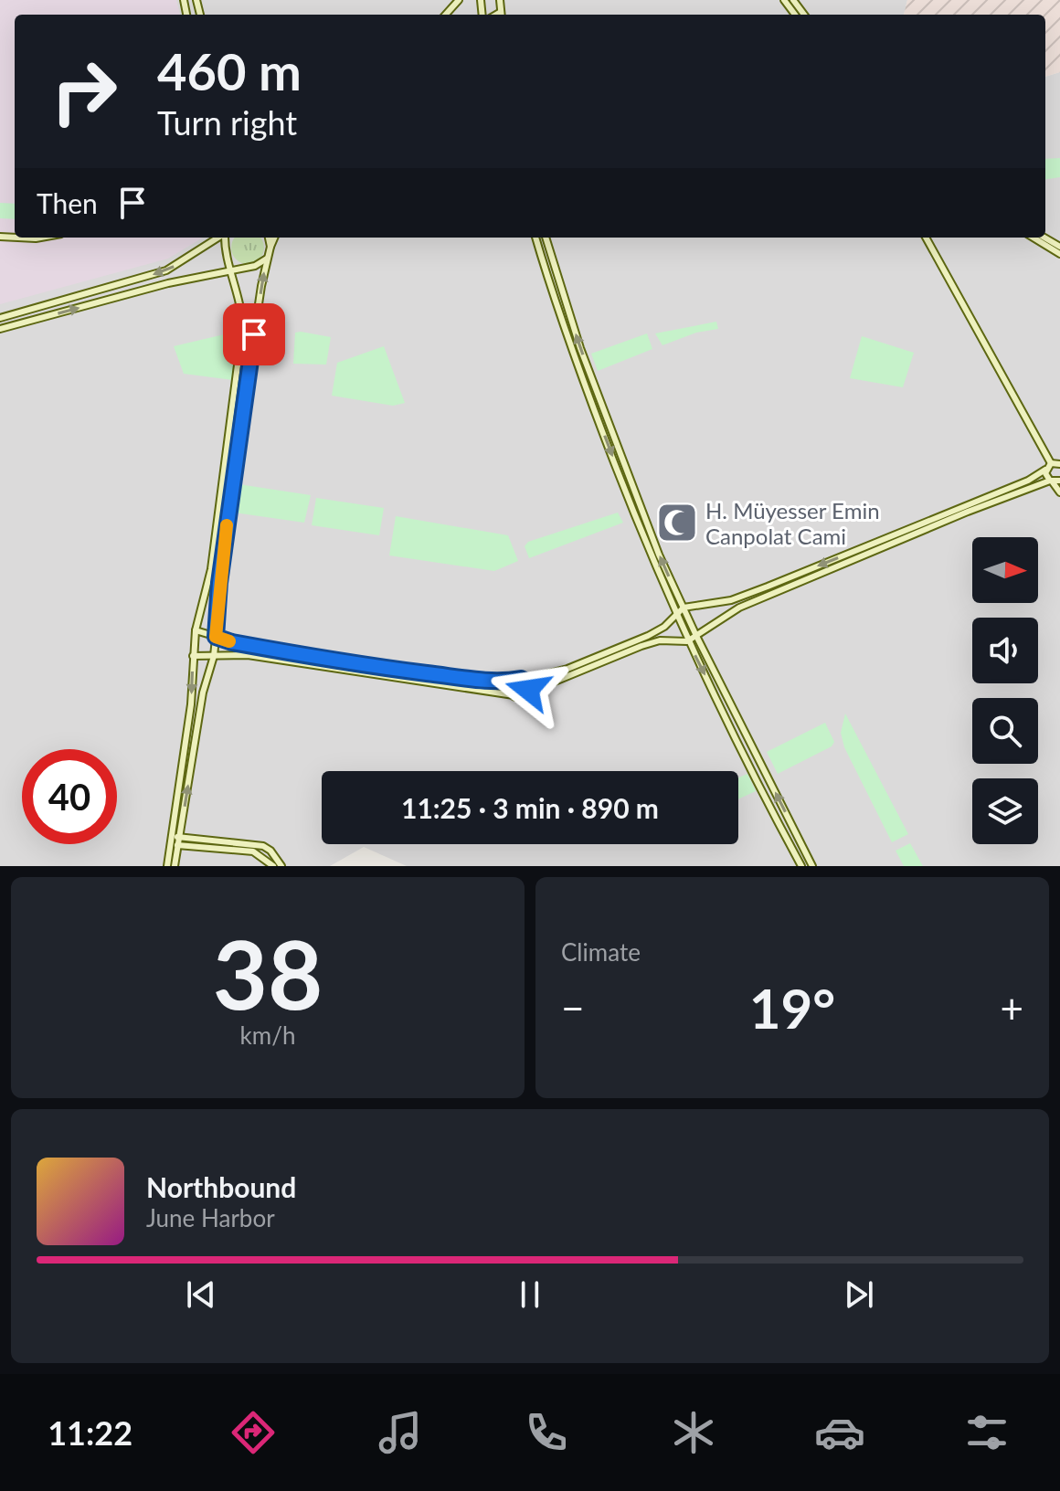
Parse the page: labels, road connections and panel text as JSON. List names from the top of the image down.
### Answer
{
  "places": {
    "mosque": ["H. Müyesser Emin Canpolat Cami"]
  },
  "north": "right",
  "page": {
    "turn": ["460 m", "Turn right"],
    "then": "Then",
    "limit": "40",
    "trip": "11:25 · 3 min · 890 m",
    "tile": [
      ["38", "km/h"],
      "Climate"
    ],
    "heat": ["−", "19°", "+"],
    "song": ["Northbound", "June Harbor"],
    "tabs": "11:22"
  }
}
